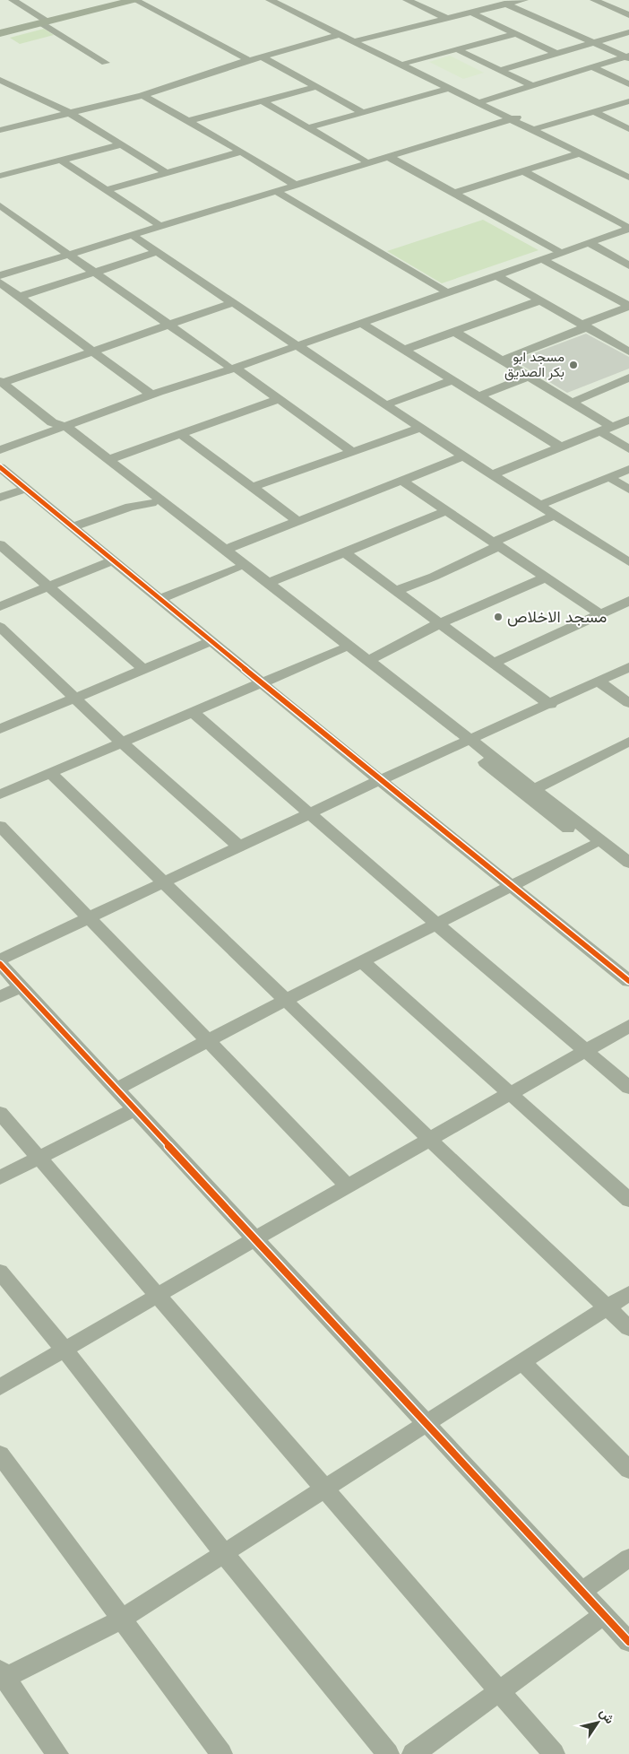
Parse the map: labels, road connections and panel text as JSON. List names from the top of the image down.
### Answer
{
  "places": ["مسجد ابو بكر الصديق", "مسجد الاخلاص"],
  "north": "top right"
}
